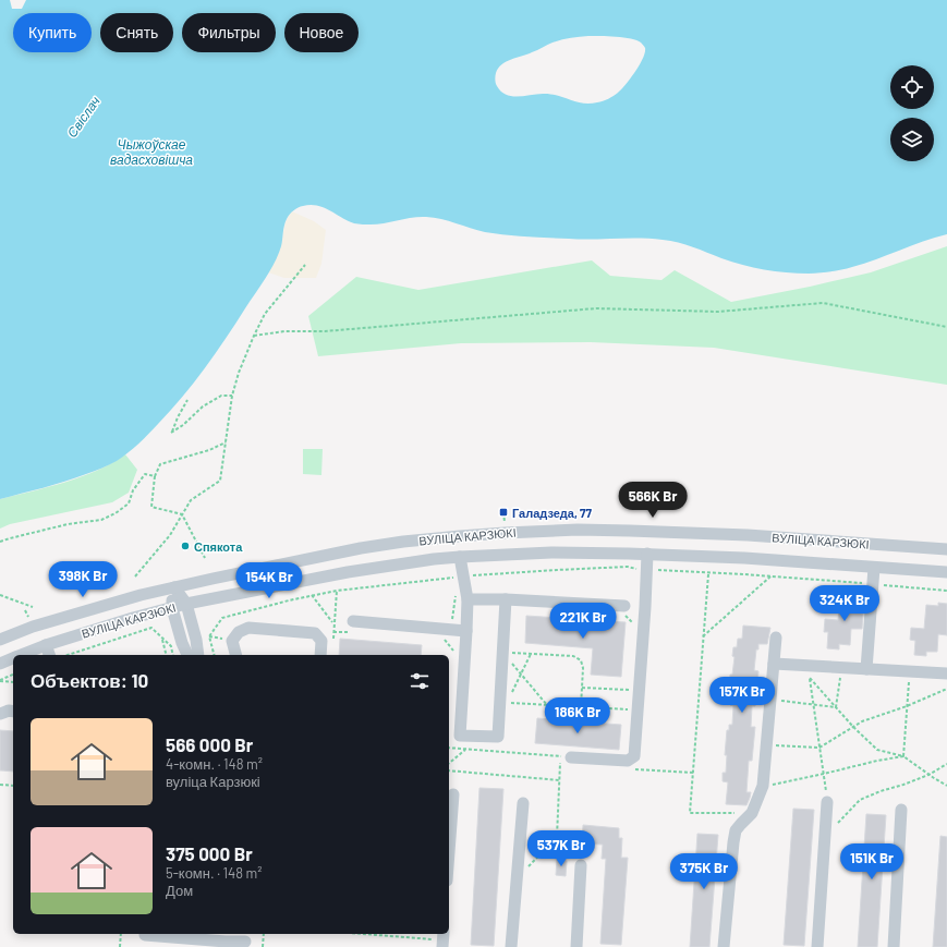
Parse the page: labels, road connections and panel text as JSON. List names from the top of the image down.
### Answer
{
  "streets": {
    "street": ["ВУЛІЦА КАРЗЮКІ"]
  },
  "water": ["Свіслач", "Чыжоўскае вадасховішча"],
  "places": {
    "transit": ["Галадзеда, 77"],
    "other": ["Спякота"]
  },
  "page": {
    "chip": [
      "Купить",
      "Снять",
      "Фильтры",
      "Новое"
    ],
    "price": [
      "566K Br",
      "398K Br",
      "154K Br",
      "324K Br",
      "221K Br",
      "157K Br",
      "186K Br",
      "537K Br",
      "151K Br",
      "375K Br"
    ],
    "heading": "Объектов: 10",
    "list": [
      {
        "name": "566 000 Br",
        "note": "4-комн. · 148 m² · вуліца Карзюкі"
      },
      {
        "name": "375 000 Br",
        "note": "5-комн. · 148 m² · Дом"
      }
    ]
  }
}
